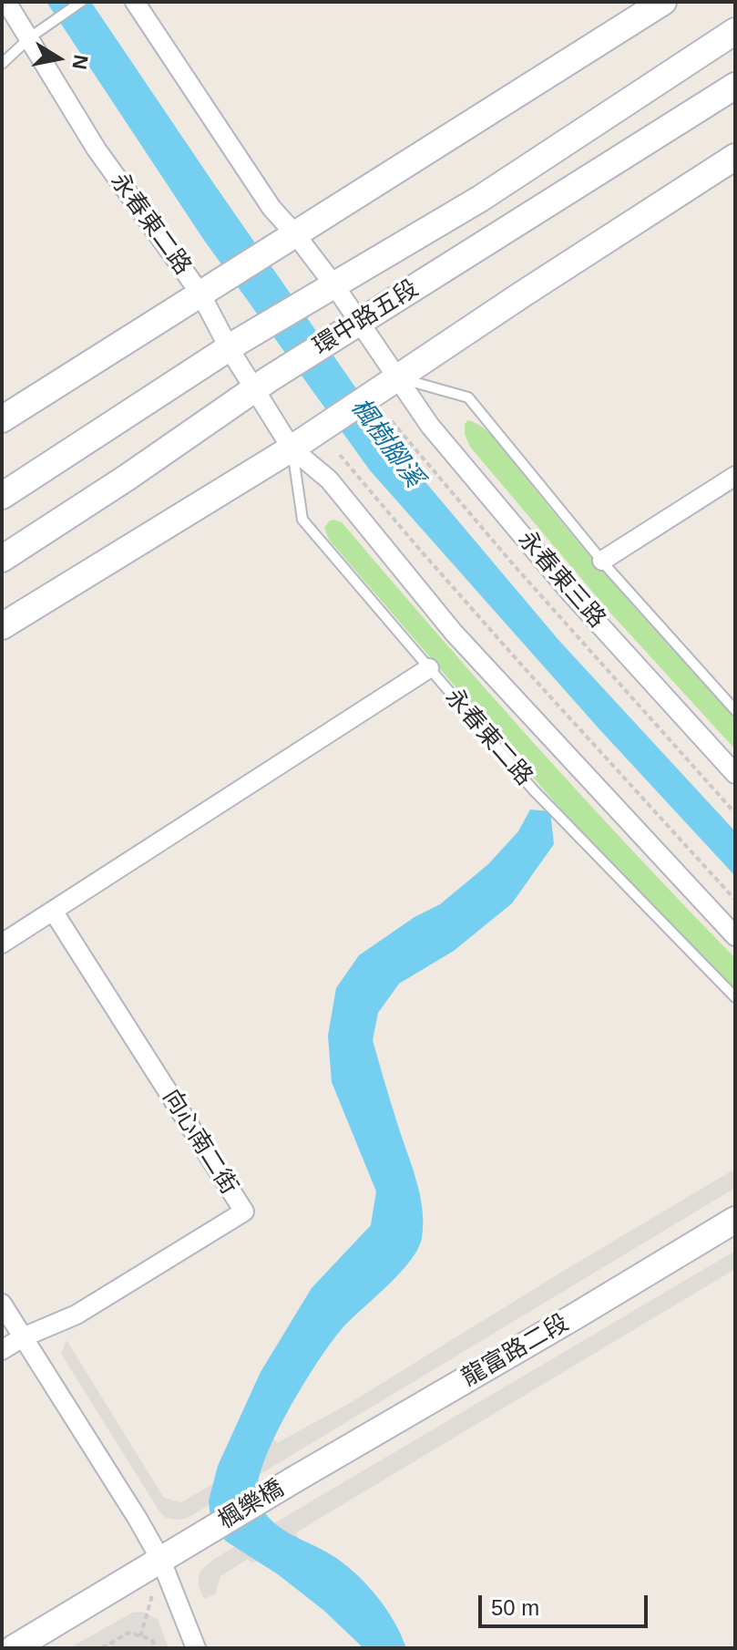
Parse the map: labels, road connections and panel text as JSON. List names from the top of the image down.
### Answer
{
  "streets": {
    "street": [
      "永春東二路",
      "環中路五段",
      "永春東三路",
      "向心南二街",
      "龍富路二段",
      "楓樂橋"
    ]
  },
  "crossings": [
    ["永春東二路", "環中路五段"],
    ["環中路五段", "永春東三路"],
    ["龍富路二段", "楓樂橋"]
  ],
  "water": ["楓樹腳溪"],
  "scale_bar": "50 m",
  "north": "right"
}
